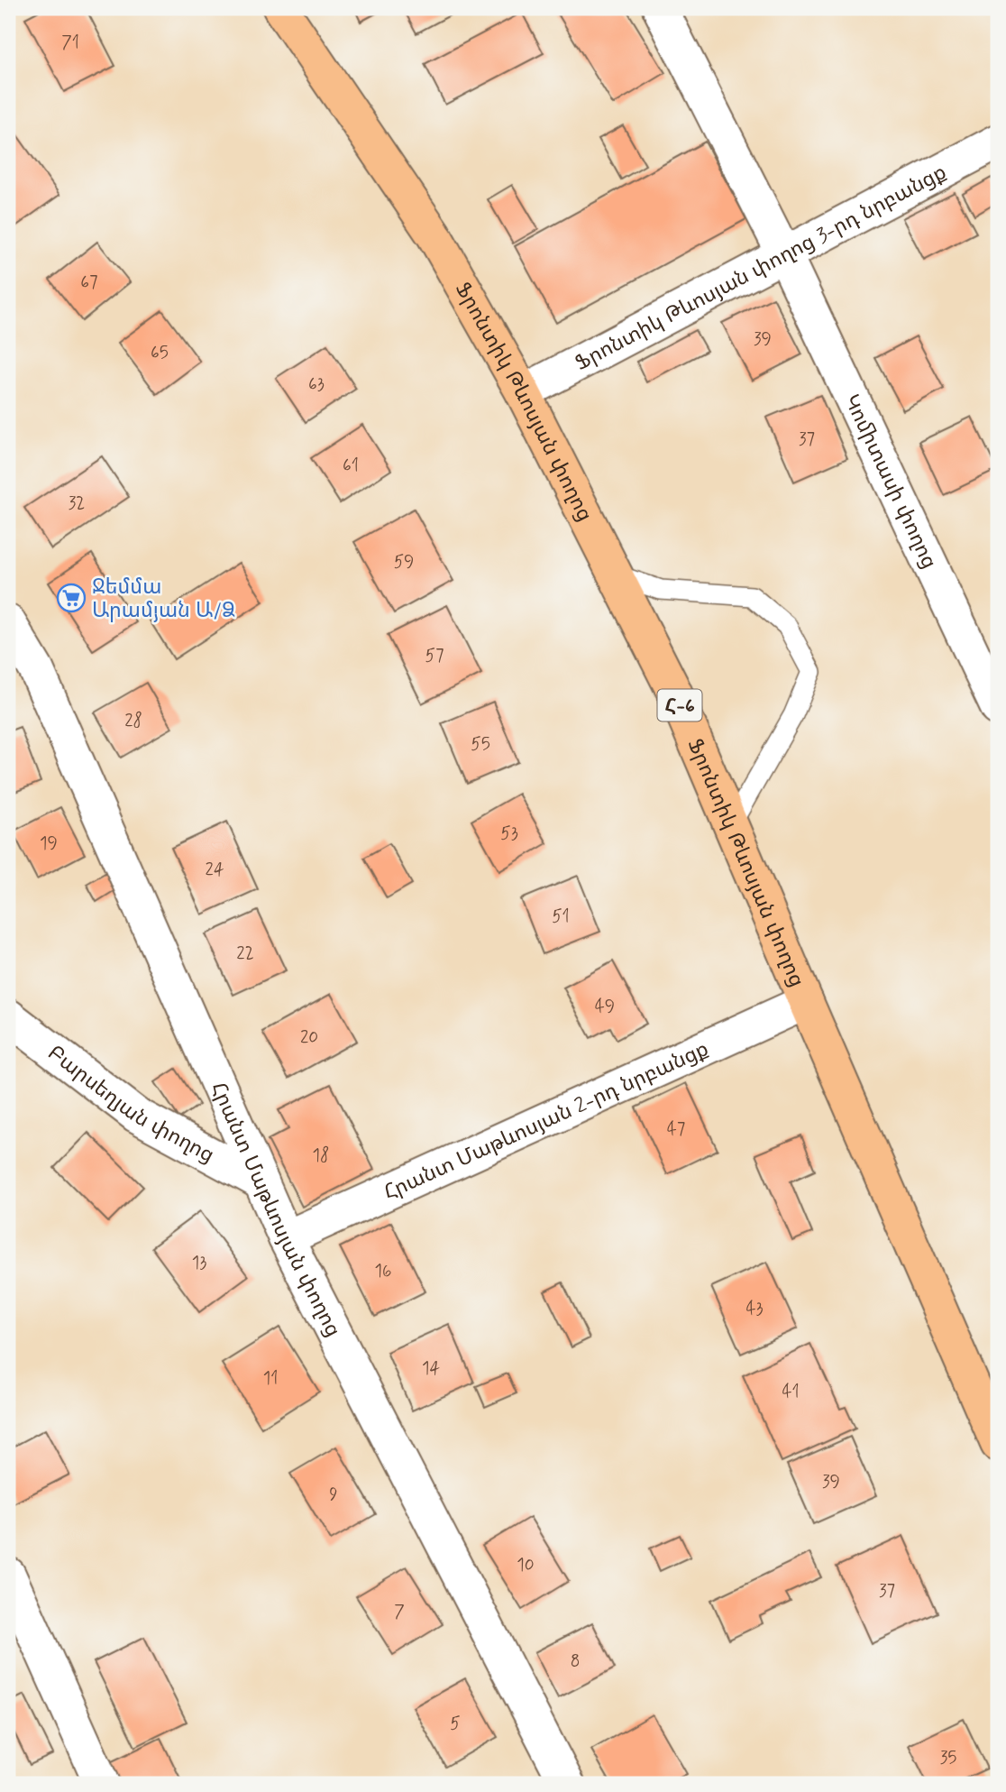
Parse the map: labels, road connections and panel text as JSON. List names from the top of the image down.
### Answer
{
  "streets": {
    "main road": ["Ֆրոնտիկ Թևոսյան փողոց", "Հ-6"],
    "street": [
      "Ֆրոնտիկ Թևոսյան փողոց 3-րդ նրբանցք",
      "Կոմիտասի փողոց",
      "Բարսեղյան փողոց",
      "Հրանտ Մաթևոսյան 2-րդ նրբանցք",
      "Հրանտ Մաթևոսյան փողոց"
    ]
  },
  "crossings": [
    ["Ֆրոնտիկ Թևոսյան փողոց 3-րդ նրբանցք", "Ֆրոնտիկ Թևոսյան փողոց"],
    ["Ֆրոնտիկ Թևոսյան փողոց 3-րդ նրբանցք", "Կոմիտասի փողոց"],
    ["Ֆրոնտիկ Թևոսյան փողոց", "Հրանտ Մաթևոսյան 2-րդ նրբանցք"],
    ["Բարսեղյան փողոց", "Հրանտ Մաթևոսյան փողոց"],
    ["Հրանտ Մաթևոսյան 2-րդ նրբանցք", "Հրանտ Մաթևոսյան փողոց"]
  ],
  "places": {
    "supermarket": ["Ջեմմա Արամյան Ա/Ձ"]
  },
  "house_numbers": [
    "71",
    "67",
    "39",
    "65",
    "63",
    "37",
    "61",
    "32",
    "59",
    "57",
    "28",
    "55",
    "53",
    "19",
    "24",
    "51",
    "22",
    "49",
    "20",
    "47",
    "18",
    "13",
    "16",
    "43",
    "14",
    "11",
    "41",
    "39",
    "9",
    "10",
    "37",
    "7",
    "8",
    "5",
    "35"
  ]
}
